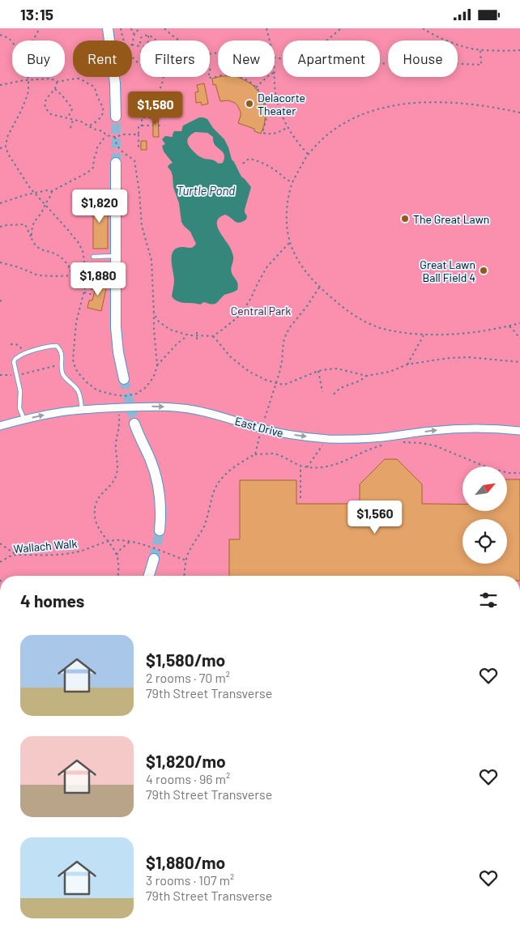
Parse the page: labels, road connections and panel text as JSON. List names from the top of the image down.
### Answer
{
  "streets": {
    "street": ["East Drive"],
    "path": ["Wallach Walk"]
  },
  "one_way": ["East Drive"],
  "water": ["Turtle Pond"],
  "parks": ["Central Park"],
  "places": ["Delacorte Theater", "The Great Lawn", "Great Lawn Ball Field 4"],
  "north": "top right",
  "page": {
    "status": "13:15",
    "chip": [
      "Buy",
      "Rent",
      "Filters",
      "New",
      "Apartment",
      "House"
    ],
    "price": [
      "$1,580",
      "$1,820",
      "$1,880",
      "$1,560"
    ],
    "heading": "4 homes",
    "list": [
      {
        "name": "$1,580/mo",
        "note": "2 rooms · 70 m² · 79th Street Transverse"
      },
      {
        "name": "$1,820/mo",
        "note": "4 rooms · 96 m² · 79th Street Transverse"
      },
      {
        "name": "$1,880/mo",
        "note": "3 rooms · 107 m² · 79th Street Transverse"
      }
    ]
  }
}
